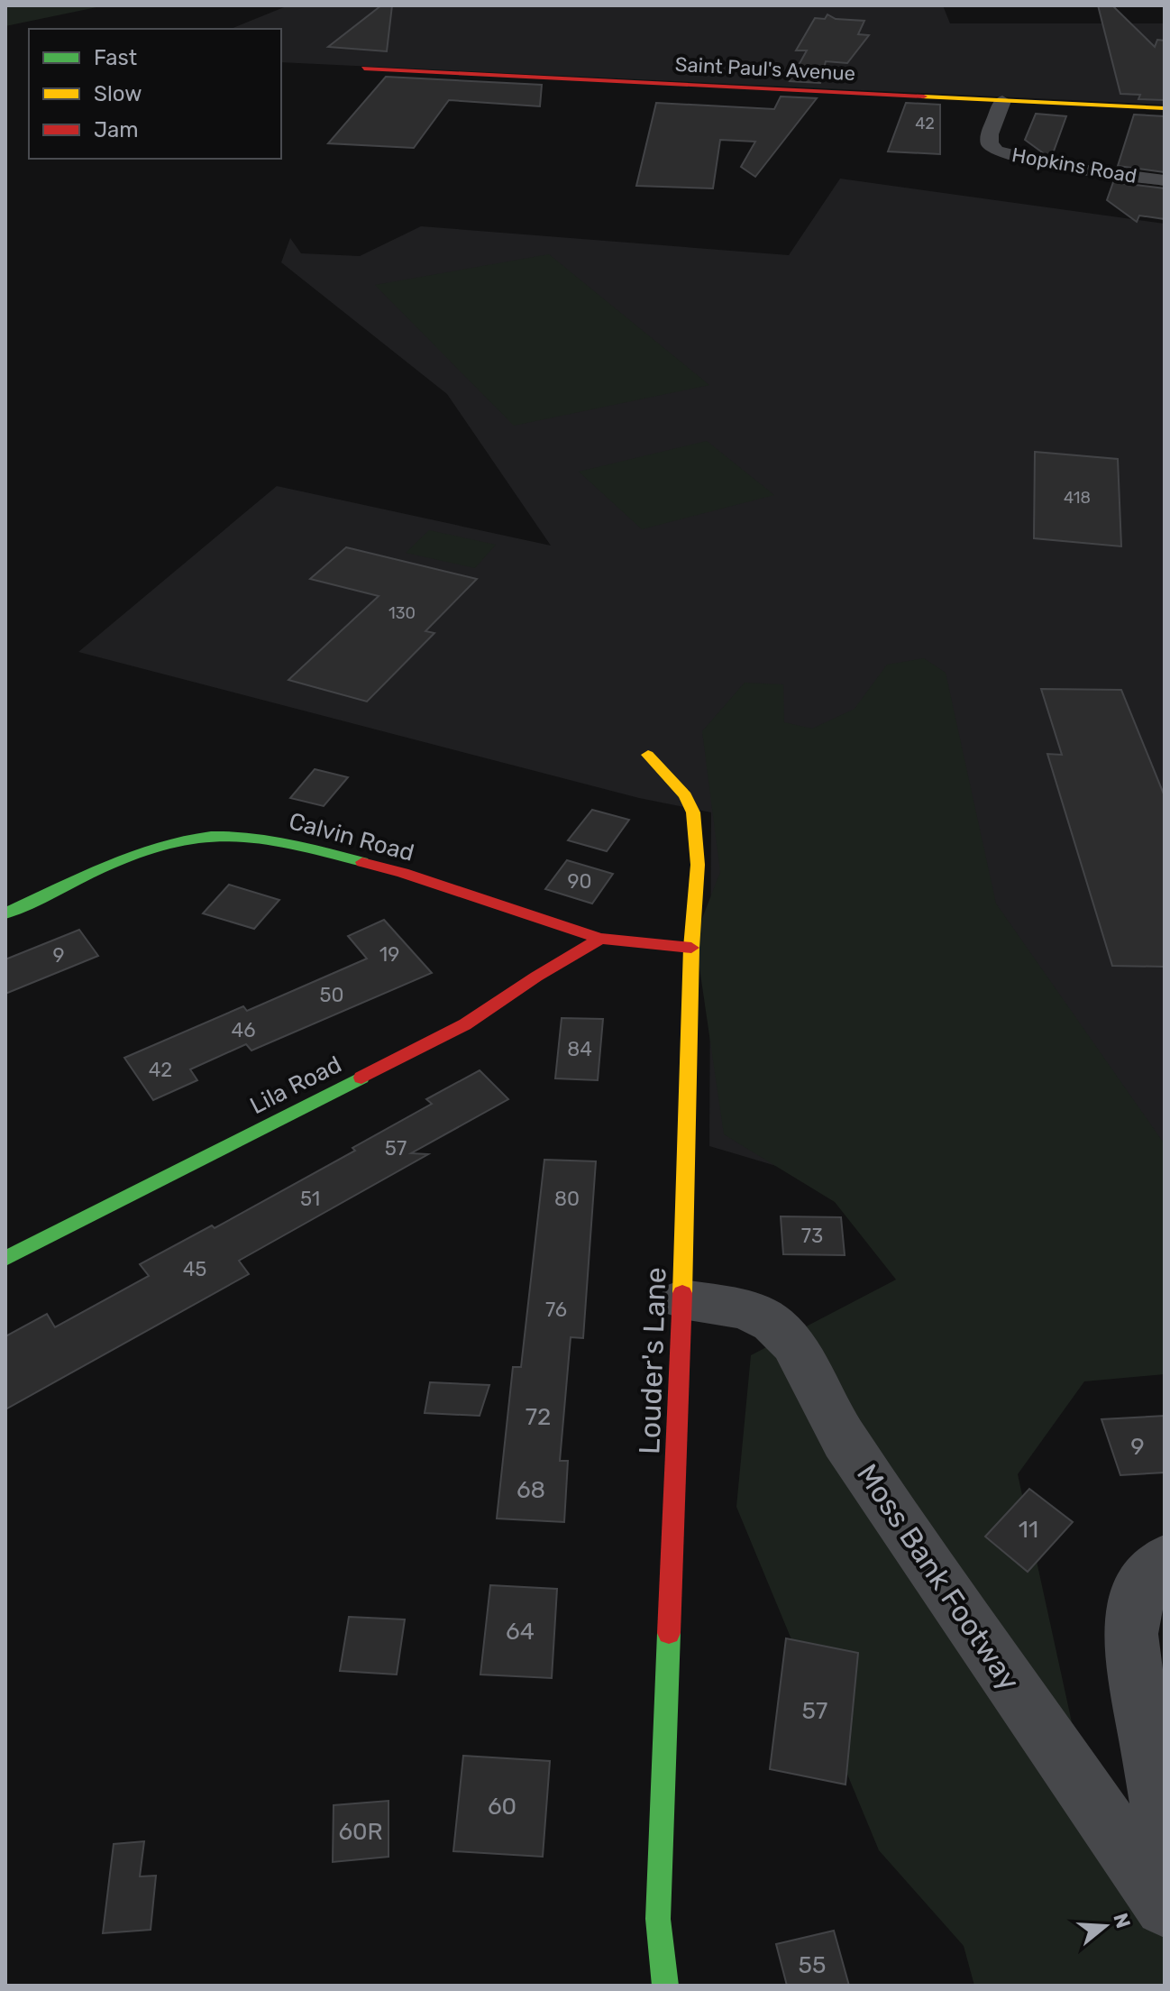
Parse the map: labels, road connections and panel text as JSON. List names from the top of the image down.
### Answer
{
  "streets": {
    "street": [
      "Saint Paul's Avenue",
      "Hopkins Road",
      "Calvin Road",
      "Lila Road",
      "Louder's Lane",
      "Moss Bank Footway"
    ]
  },
  "crossings": [
    ["Saint Paul's Avenue", "Hopkins Road"],
    ["Calvin Road", "Lila Road"],
    ["Calvin Road", "Louder's Lane"],
    ["Louder's Lane", "Moss Bank Footway"]
  ],
  "house_numbers": [
    "42",
    "418",
    "130",
    "90",
    "19",
    "9",
    "50",
    "46",
    "84",
    "42",
    "57",
    "51",
    "80",
    "73",
    "45",
    "76",
    "72",
    "9",
    "68",
    "11",
    "64",
    "57",
    "60",
    "60R",
    "55"
  ],
  "legend": ["Fast", "Slow", "Jam"],
  "north": "right"
}
